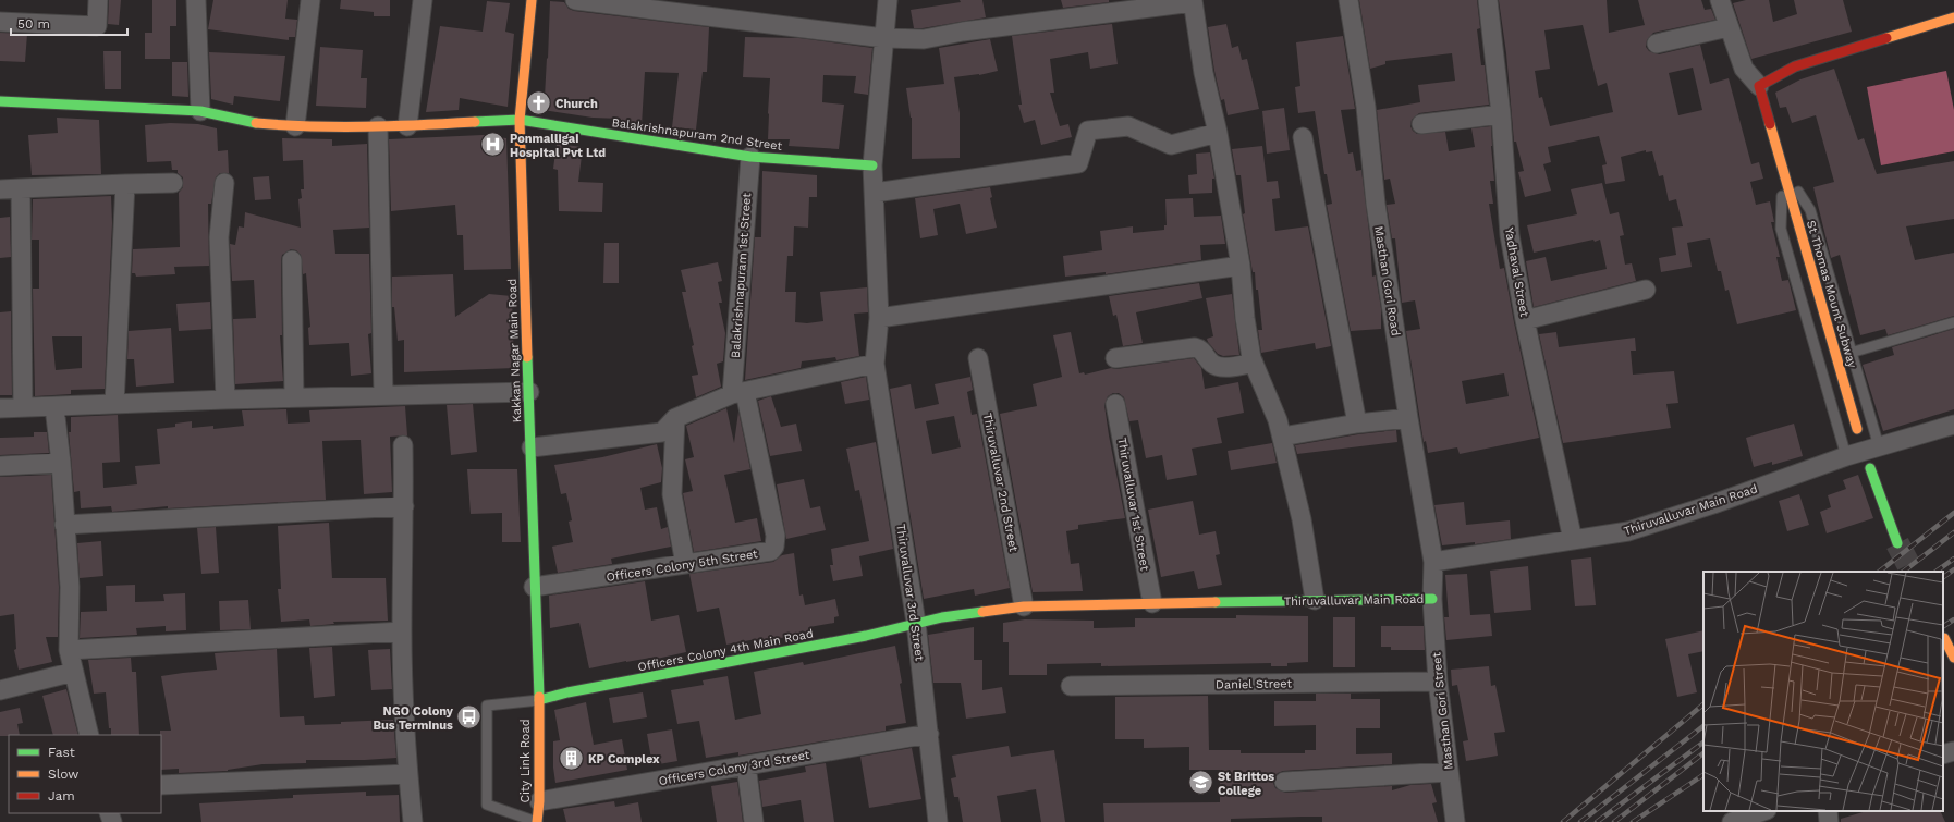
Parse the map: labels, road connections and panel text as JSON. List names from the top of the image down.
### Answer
{
  "streets": {
    "street": [
      "Balakrishnapuram 2nd Street",
      "Yadhaval Street",
      "Balakrishnapuram 1st Street",
      "Masthan Gori Road",
      "St Thomas Mount Subway",
      "Kakkan Nagar Main Road",
      "Thiruvalluvar 2nd Street",
      "Thiruvalluvar 1st Street",
      "Thiruvalluvar Main Road",
      "Officers Colony 5th Street",
      "Thiruvalluvar 3rd Street",
      "Officers Colony 4th Main Road",
      "Daniel Street",
      "Masthan Gori Street",
      "City Link Road",
      "Officers Colony 3rd Street"
    ]
  },
  "crossings": [
    ["Balakrishnapuram 2nd Street", "Balakrishnapuram 1st Street"],
    ["Balakrishnapuram 2nd Street", "Kakkan Nagar Main Road"],
    ["Balakrishnapuram 2nd Street", "Thiruvalluvar 3rd Street"],
    ["Yadhaval Street", "Thiruvalluvar Main Road"],
    ["Balakrishnapuram 1st Street", "Officers Colony 5th Street"],
    ["Masthan Gori Road", "Thiruvalluvar Main Road"],
    ["Kakkan Nagar Main Road", "Officers Colony 5th Street"],
    ["Kakkan Nagar Main Road", "Officers Colony 4th Main Road"],
    ["Kakkan Nagar Main Road", "City Link Road"],
    ["Thiruvalluvar 2nd Street", "Thiruvalluvar Main Road"],
    ["Thiruvalluvar 1st Street", "Thiruvalluvar Main Road"],
    ["Thiruvalluvar Main Road", "Thiruvalluvar 3rd Street"],
    ["Thiruvalluvar Main Road", "Officers Colony 4th Main Road"],
    ["Thiruvalluvar Main Road", "Masthan Gori Street"],
    ["Thiruvalluvar 3rd Street", "Officers Colony 4th Main Road"],
    ["Thiruvalluvar 3rd Street", "Officers Colony 3rd Street"],
    ["Officers Colony 4th Main Road", "City Link Road"],
    ["Daniel Street", "Masthan Gori Street"],
    ["City Link Road", "Officers Colony 3rd Street"]
  ],
  "places": {
    "church": ["Church"],
    "hospital": ["Ponmalligai Hospital Pvt Ltd"],
    "bus stop": ["NGO Colony Bus Terminus"],
    "building": ["KP Complex"],
    "school or university": ["St Brittos College"]
  },
  "legend": ["Fast", "Slow", "Jam"],
  "scale_bar": "50 m"
}
